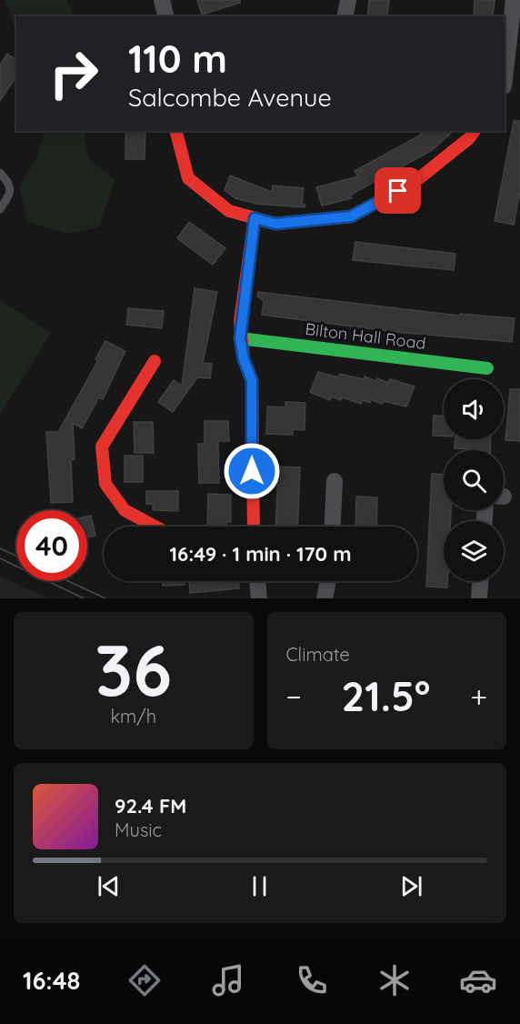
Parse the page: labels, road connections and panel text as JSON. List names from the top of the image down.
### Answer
{
  "streets": {
    "street": ["Bilton Hall Road"]
  },
  "page": {
    "turn": ["110 m", "Salcombe Avenue"],
    "limit": "40",
    "trip": "16:49 · 1 min · 170 m",
    "tile": [
      ["36", "km/h"],
      "Climate"
    ],
    "heat": ["−", "21.5°", "+"],
    "song": ["92.4 FM", "Music"],
    "tabs": "16:48"
  }
}
